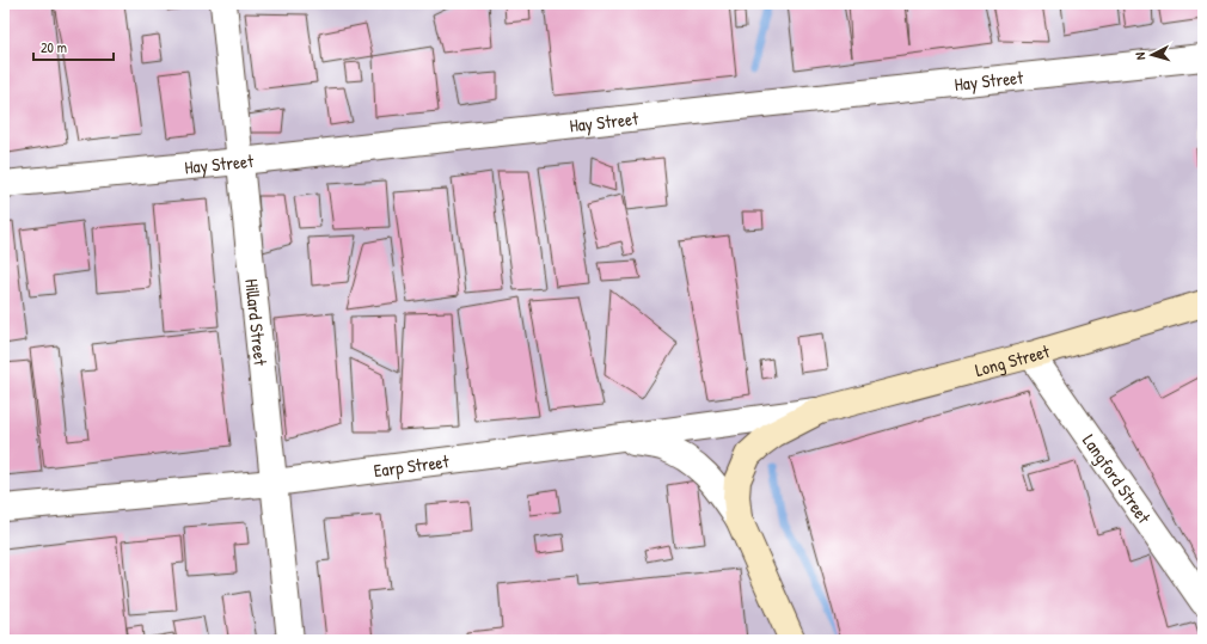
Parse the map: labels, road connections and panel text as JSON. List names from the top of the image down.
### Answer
{
  "streets": {
    "main road": ["Long Street"],
    "street": [
      "Hay Street",
      "Hillard Street",
      "Earp Street",
      "Langford Street"
    ]
  },
  "crossings": [
    ["Hay Street", "Hillard Street"],
    ["Hillard Street", "Earp Street"],
    ["Long Street", "Earp Street"],
    ["Long Street", "Langford Street"]
  ],
  "scale_bar": "20 m",
  "north": "left"
}
